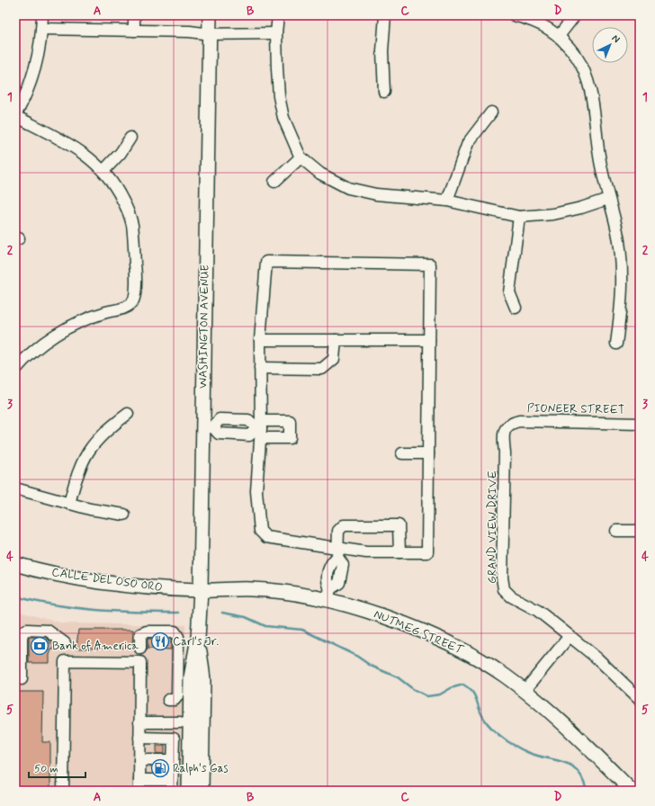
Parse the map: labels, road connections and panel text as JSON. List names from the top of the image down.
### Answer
{
  "streets": {
    "main road": ["WASHINGTON AVENUE", "CALLE DEL OSO ORO", "NUTMEG STREET"],
    "street": ["PIONEER STREET", "GRAND VIEW DRIVE"]
  },
  "crossings": [
    ["WASHINGTON AVENUE", "CALLE DEL OSO ORO"],
    ["WASHINGTON AVENUE", "NUTMEG STREET"],
    ["PIONEER STREET", "GRAND VIEW DRIVE"],
    ["CALLE DEL OSO ORO", "NUTMEG STREET"]
  ],
  "places": {
    "restaurant": ["Carl's Jr."],
    "bank": ["Bank of America"],
    "fuel station": ["Ralph's Gas"]
  },
  "scale_bar": "50 m",
  "north": "top right",
  "grid": {
    "columns": [
      "A",
      "B",
      "C",
      "D"
    ],
    "rows": [
      "1",
      "2",
      "3",
      "4",
      "5"
    ]
  }
}
